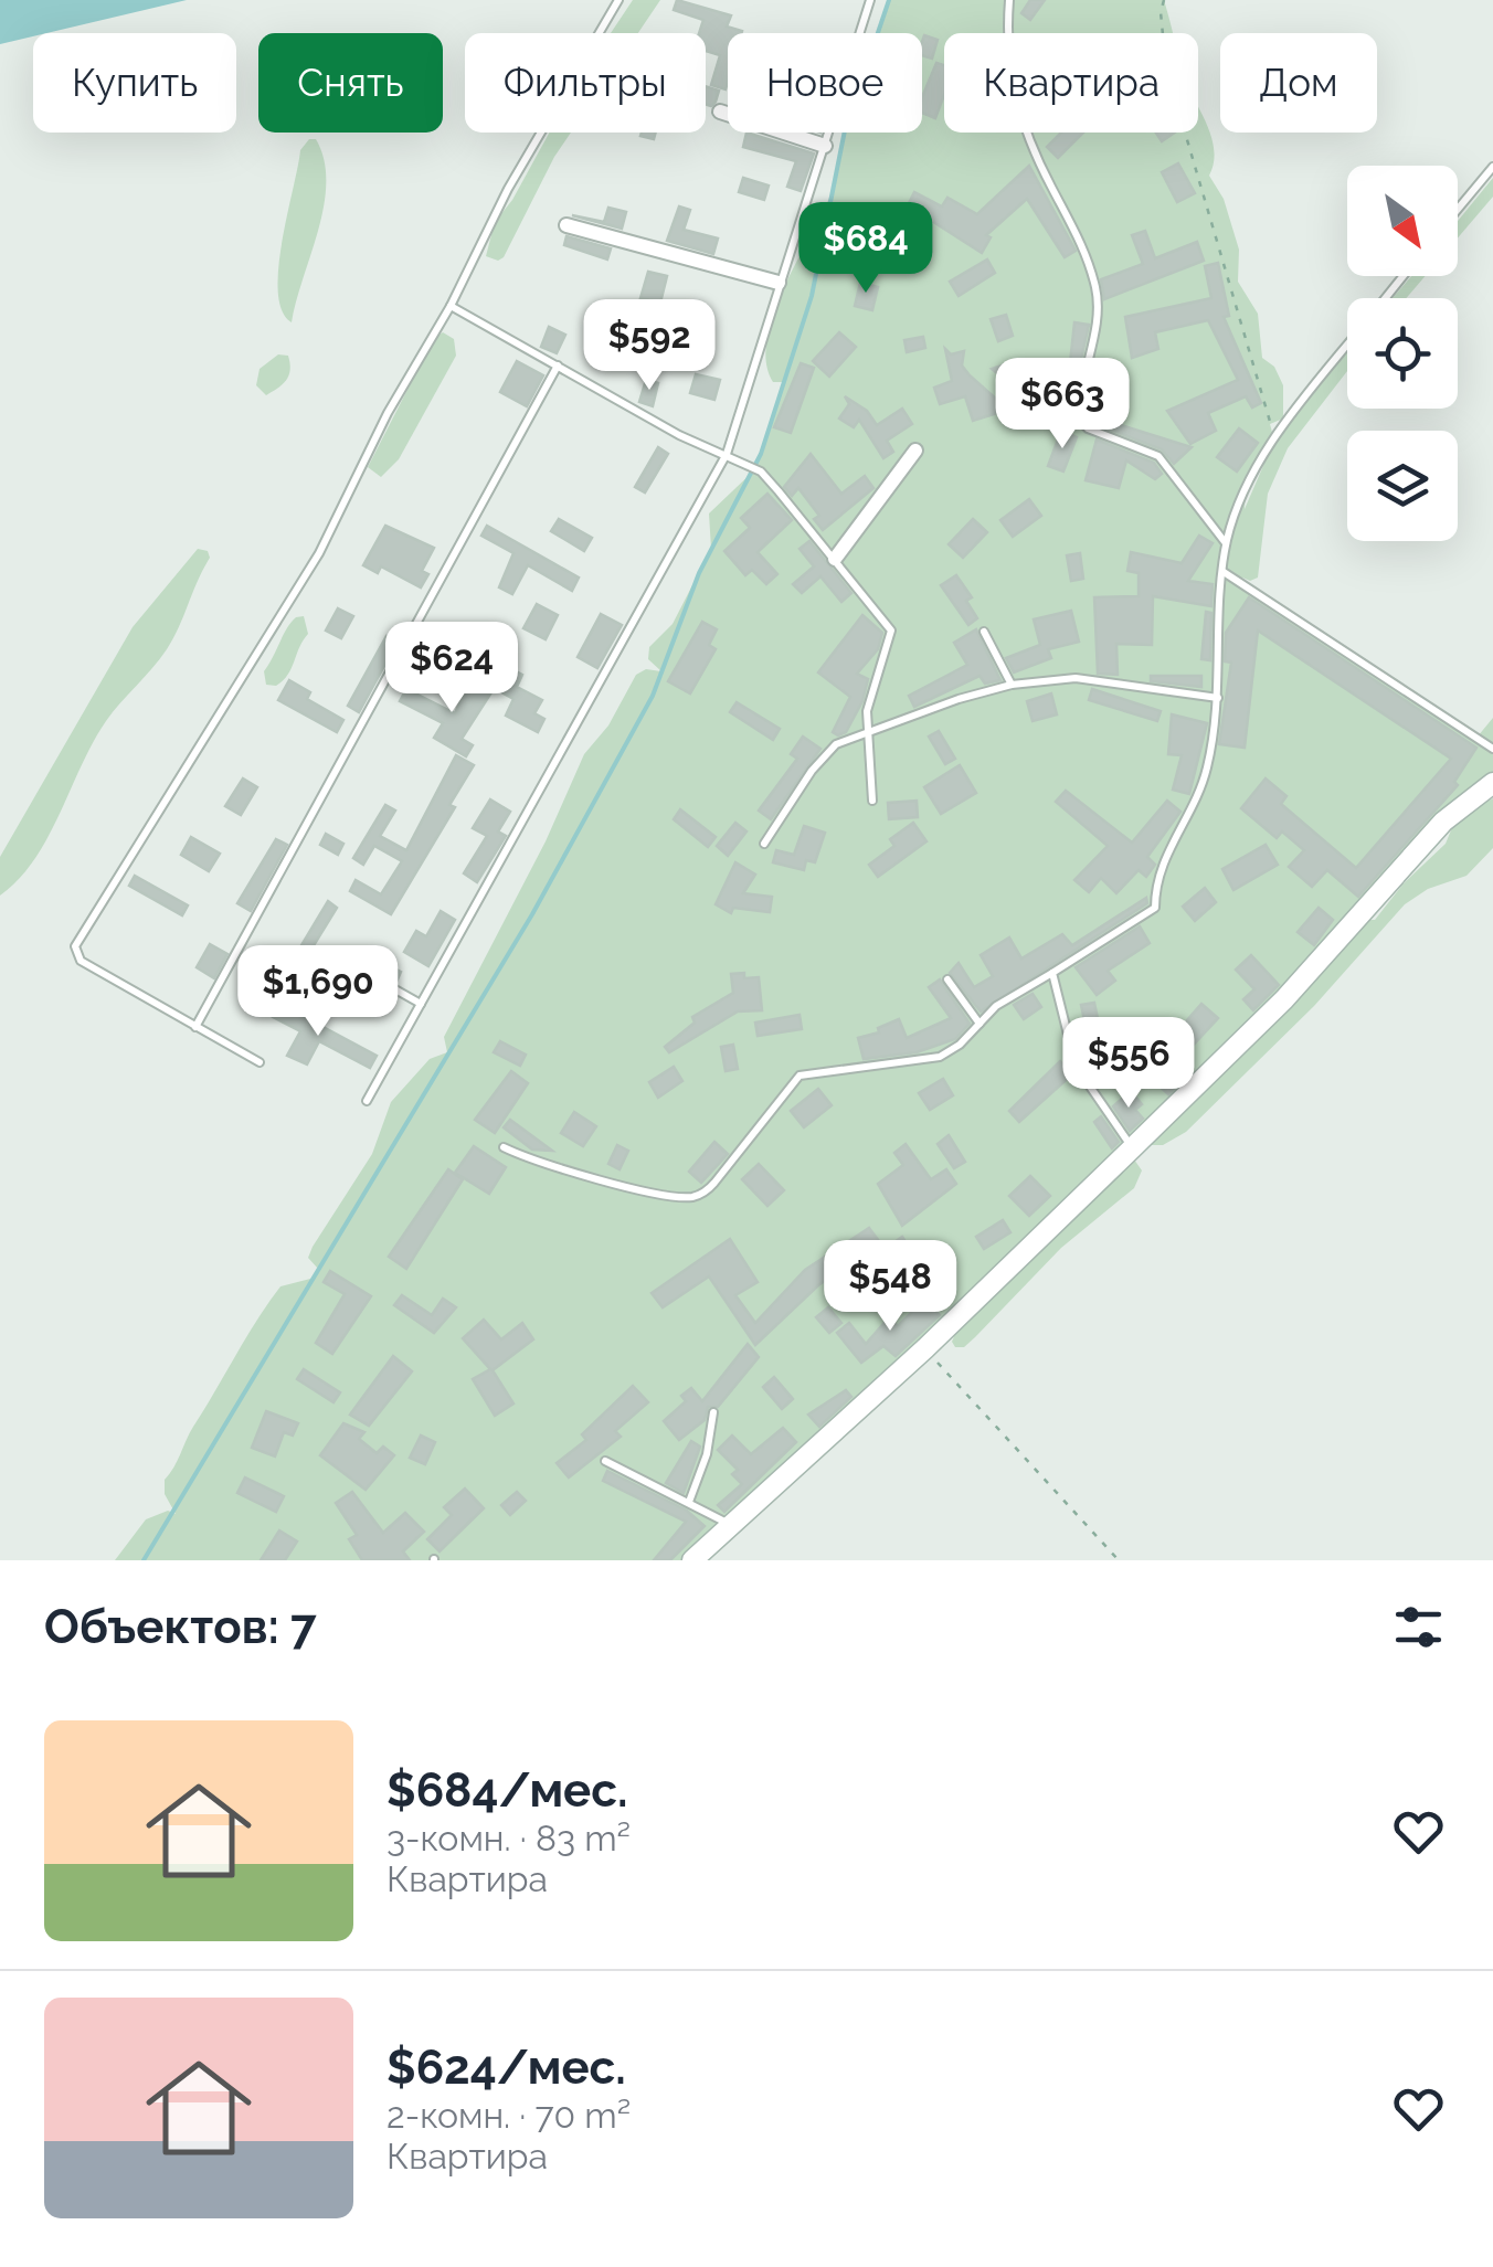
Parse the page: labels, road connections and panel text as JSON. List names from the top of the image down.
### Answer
{
  "north": "bottom right",
  "page": {
    "chip": [
      "Купить",
      "Снять",
      "Фильтры",
      "Новое",
      "Квартира",
      "Дом"
    ],
    "price": [
      "$684",
      "$592",
      "$663",
      "$624",
      "$1,690",
      "$556",
      "$548"
    ],
    "heading": "Объектов: 7",
    "list": [
      {
        "name": "$684/мес.",
        "note": "3-комн. · 83 m² · Квартира"
      },
      {
        "name": "$624/мес.",
        "note": "2-комн. · 70 m² · Квартира"
      }
    ]
  }
}
